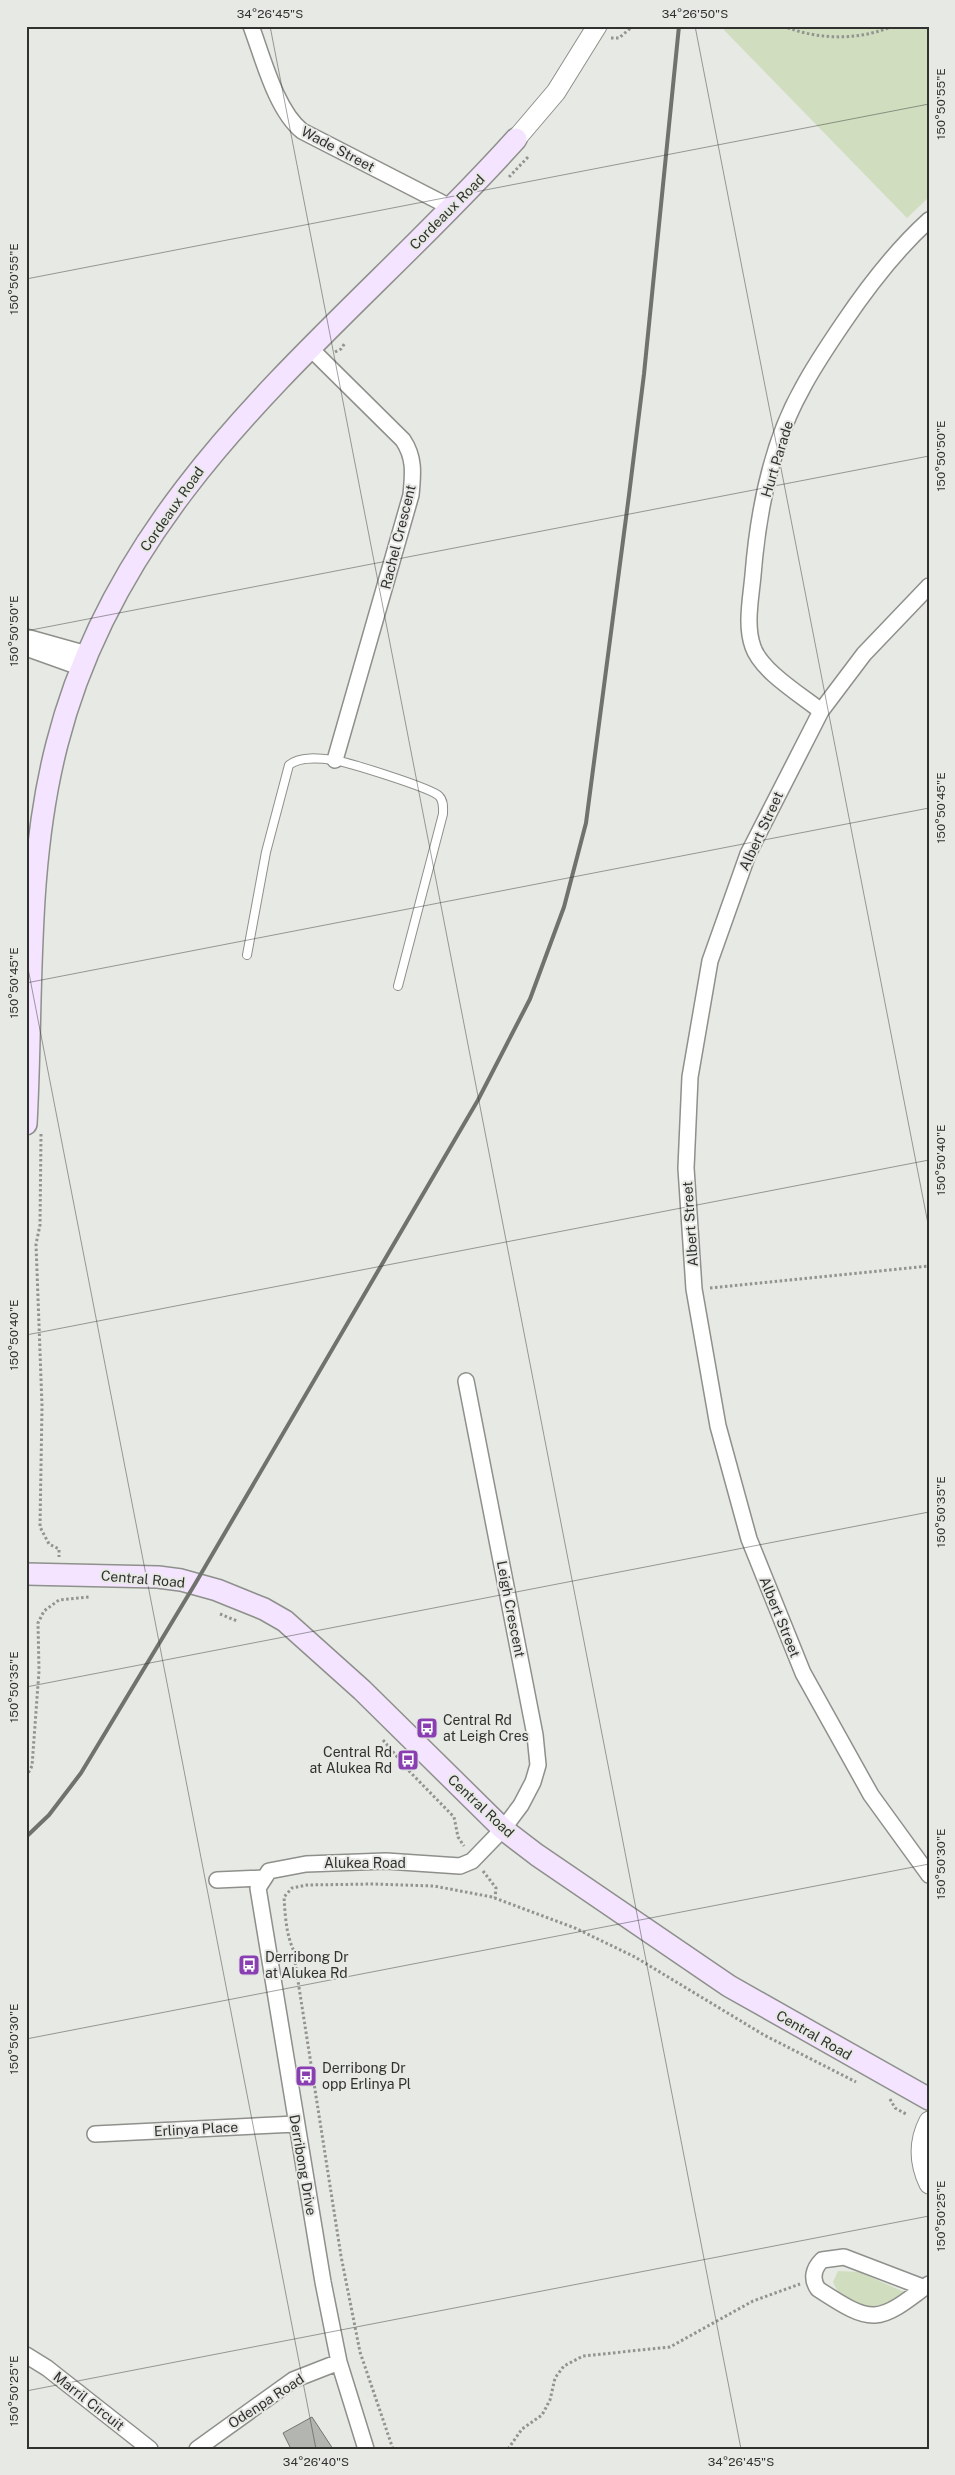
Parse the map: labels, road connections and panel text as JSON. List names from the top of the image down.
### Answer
{
  "streets": {
    "main road": ["Cordeaux Road", "Central Road"],
    "street": [
      "Wade Street",
      "Hurt Parade",
      "Rachel Crescent",
      "Albert Street",
      "Leigh Crescent",
      "Alukea Road",
      "Erlinya Place",
      "Derribong Drive",
      "Marril Circuit",
      "Odenpa Road"
    ]
  },
  "crossings": [
    ["Wade Street", "Cordeaux Road"],
    ["Cordeaux Road", "Rachel Crescent"],
    ["Hurt Parade", "Albert Street"],
    ["Central Road", "Leigh Crescent"],
    ["Alukea Road", "Derribong Drive"],
    ["Erlinya Place", "Derribong Drive"],
    ["Derribong Drive", "Odenpa Road"]
  ],
  "places": {
    "bus stop": [
      "Central Rd at Leigh Cres",
      "Central Rd at Alukea Rd",
      "Derribong Dr at Alukea Rd",
      "Derribong Dr opp Erlinya Pl"
    ]
  },
  "coordinates": [
    "34°26'45\"S",
    "34°26'50\"S",
    "150°50'55\"E",
    "150°50'50\"E",
    "150°50'45\"E",
    "150°50'40\"E",
    "150°50'35\"E",
    "150°50'30\"E",
    "150°50'25\"E",
    "34°26'40\"S"
  ]
}
